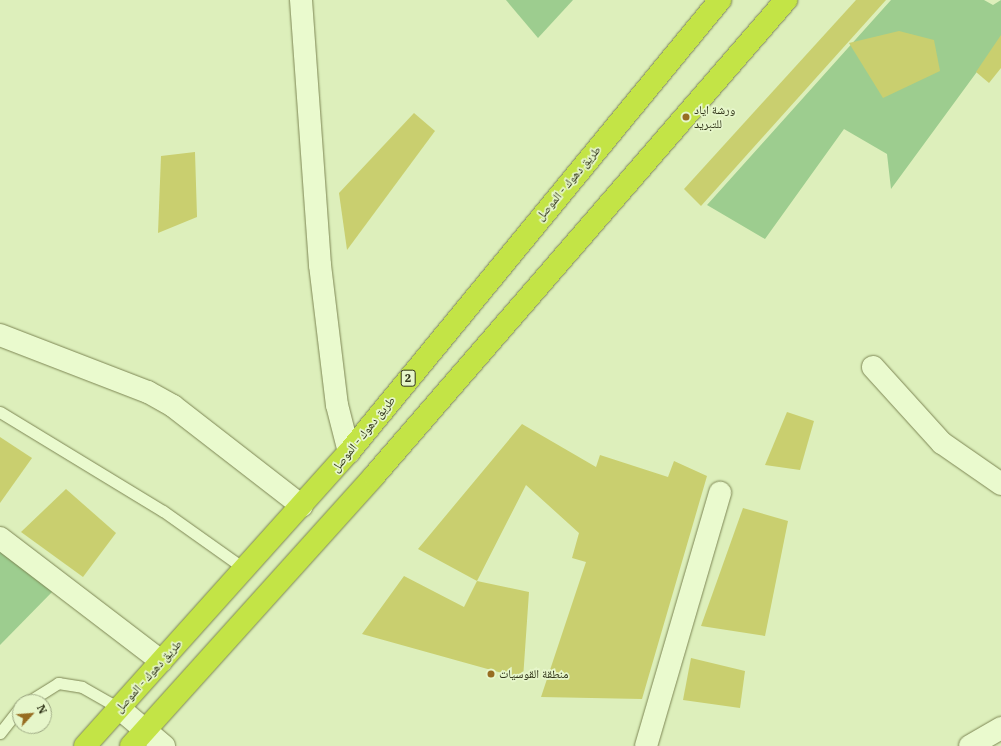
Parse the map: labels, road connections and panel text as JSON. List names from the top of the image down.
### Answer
{
  "streets": {
    "highway": ["طريق دهوك - الموصل", "2"]
  },
  "places": ["ورشة اياد للتبريد", "منطقة القوسيات"],
  "north": "top right"
}
